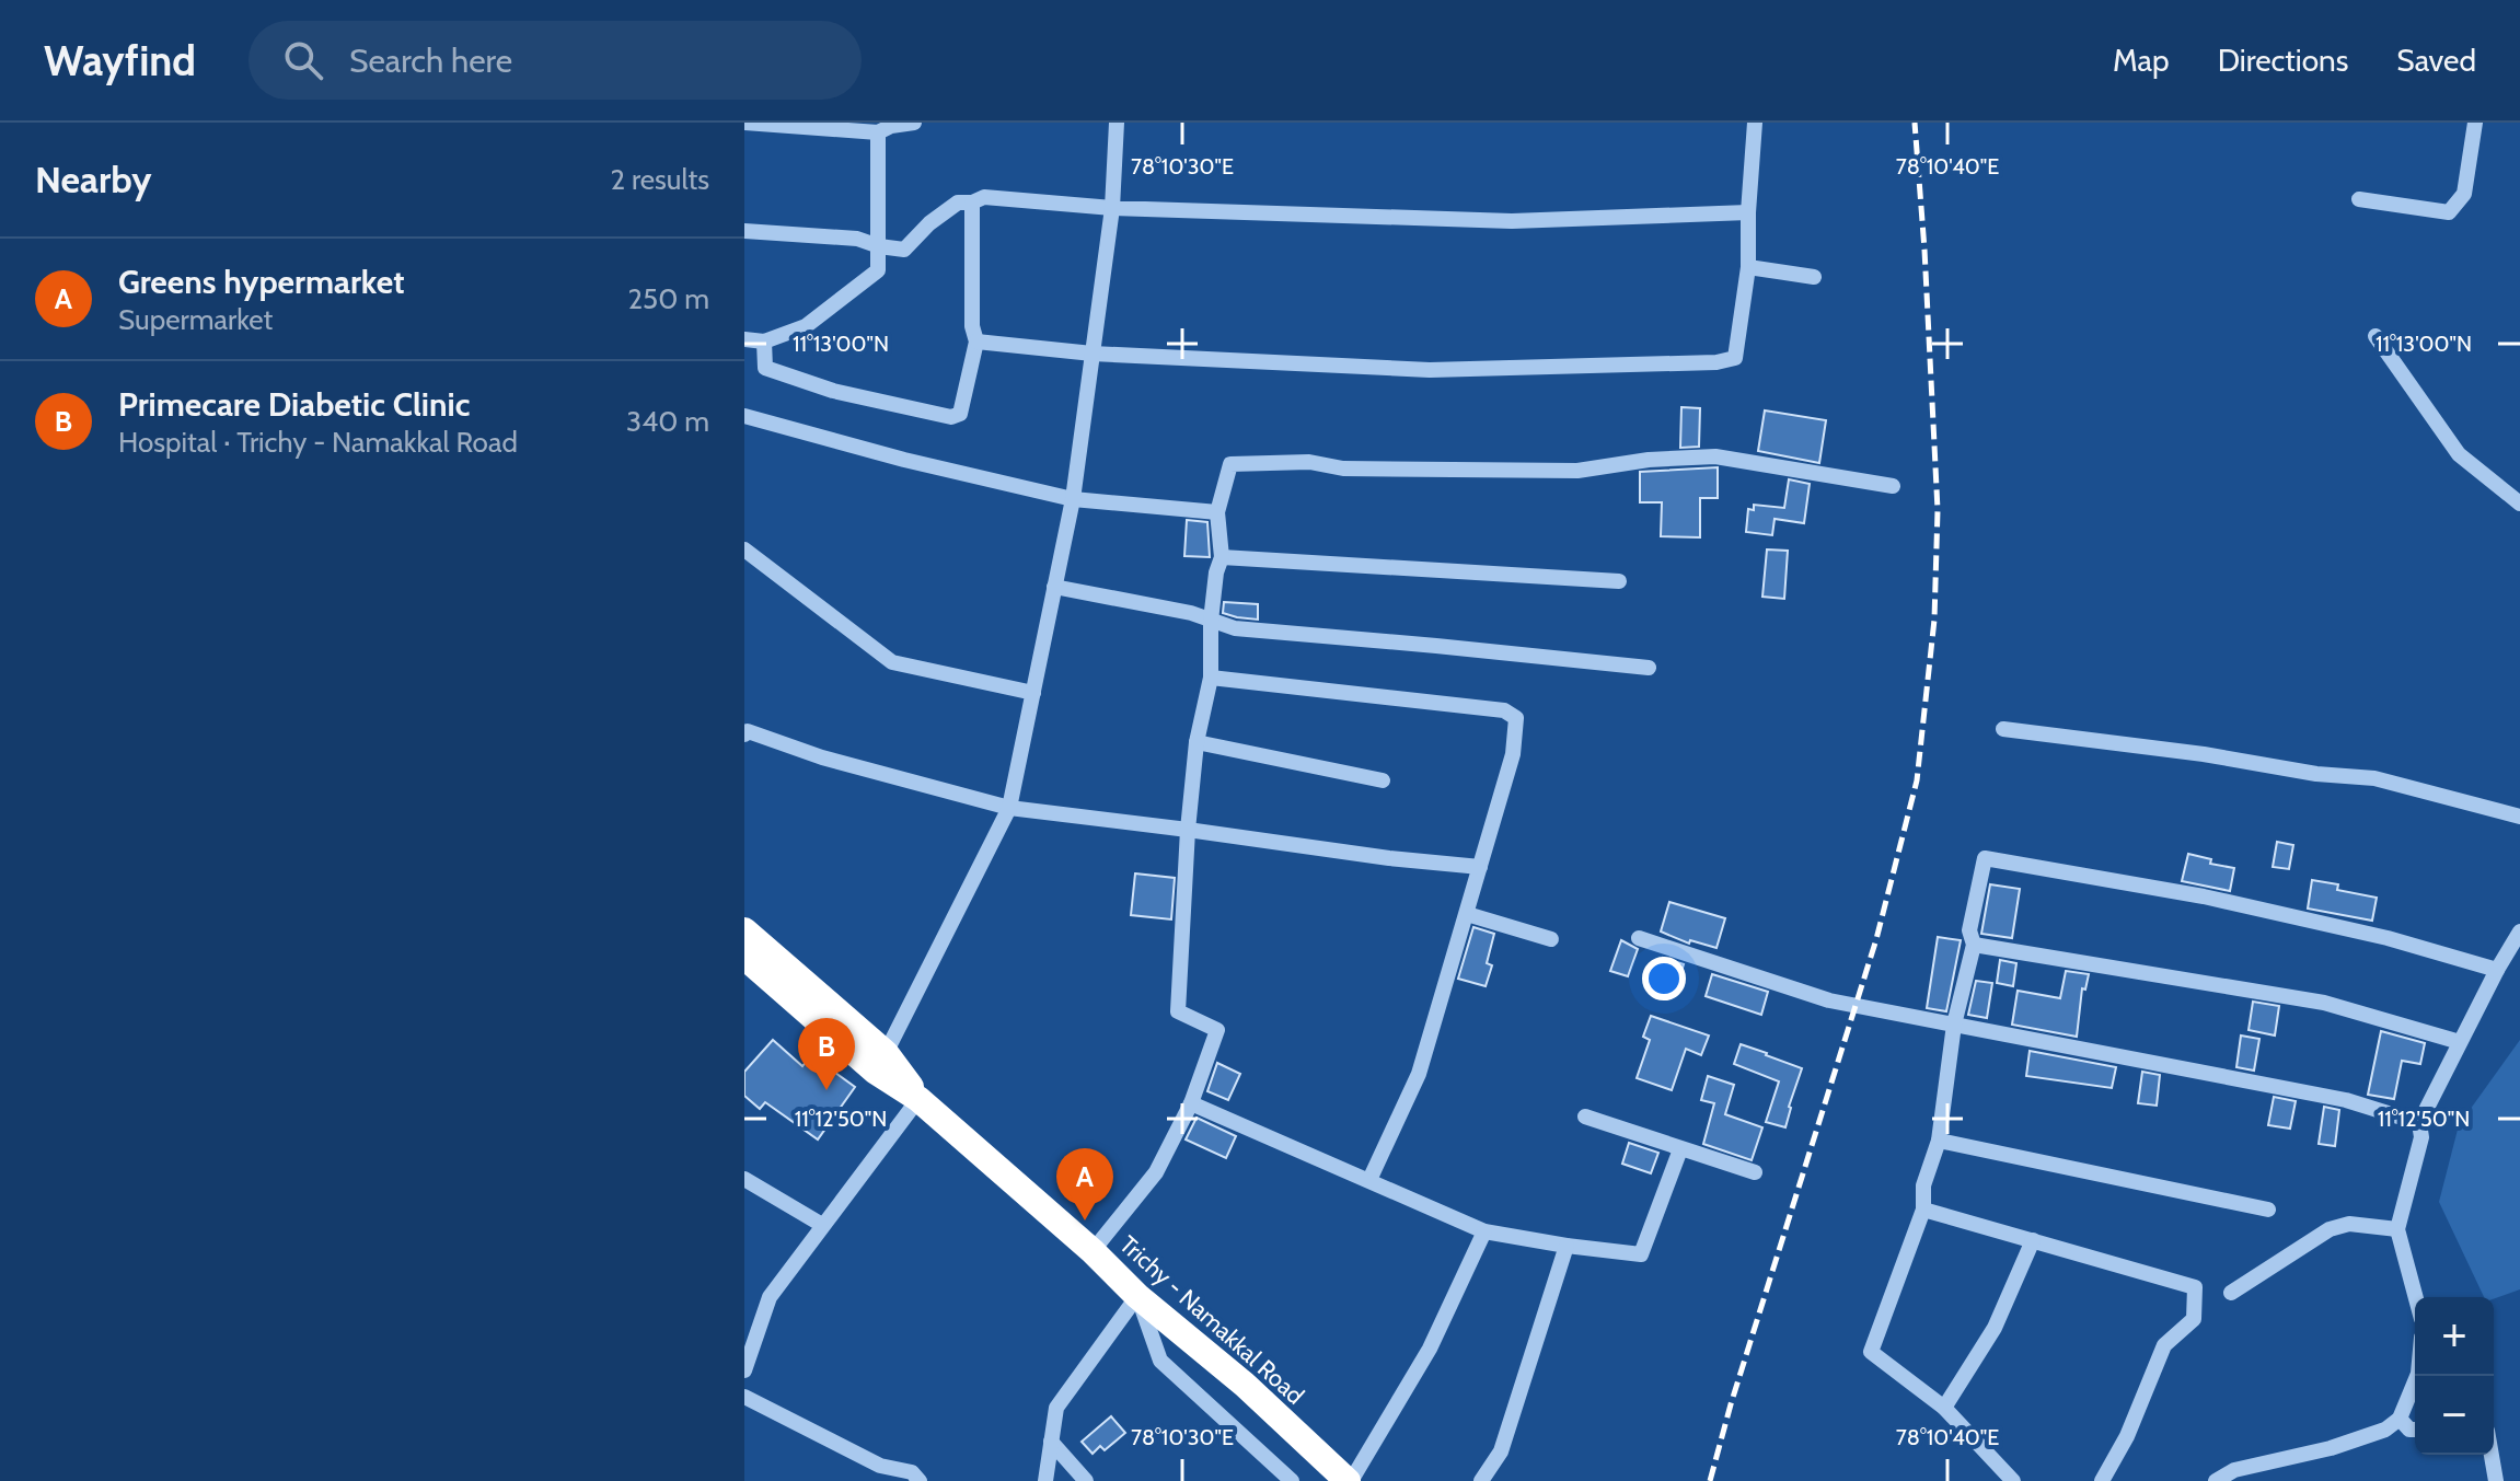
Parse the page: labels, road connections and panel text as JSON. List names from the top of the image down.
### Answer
{
  "streets": {
    "highway": ["Trichy - Namakkal Road"]
  },
  "page": {
    "header": "Wayfind",
    "search": "Search here",
    "nav": ["Map", "Directions", "Saved"],
    "heading": ["Nearby", "2 results"],
    "list": [
      {
        "mark": "A",
        "name": "Greens hypermarket",
        "note": "Supermarket",
        "value": "250 m"
      },
      {
        "mark": "B",
        "name": "Primecare Diabetic Clinic",
        "note": "Hospital · Trichy - Namakkal Road",
        "value": "340 m"
      }
    ],
    "pins": ["B", "A"],
    "map_buttons": ["+", "−"]
  },
  "coordinates": [
    "78°10'30\"E",
    "78°10'40\"E",
    "11°13'00\"N",
    "11°12'50\"N"
  ]
}
